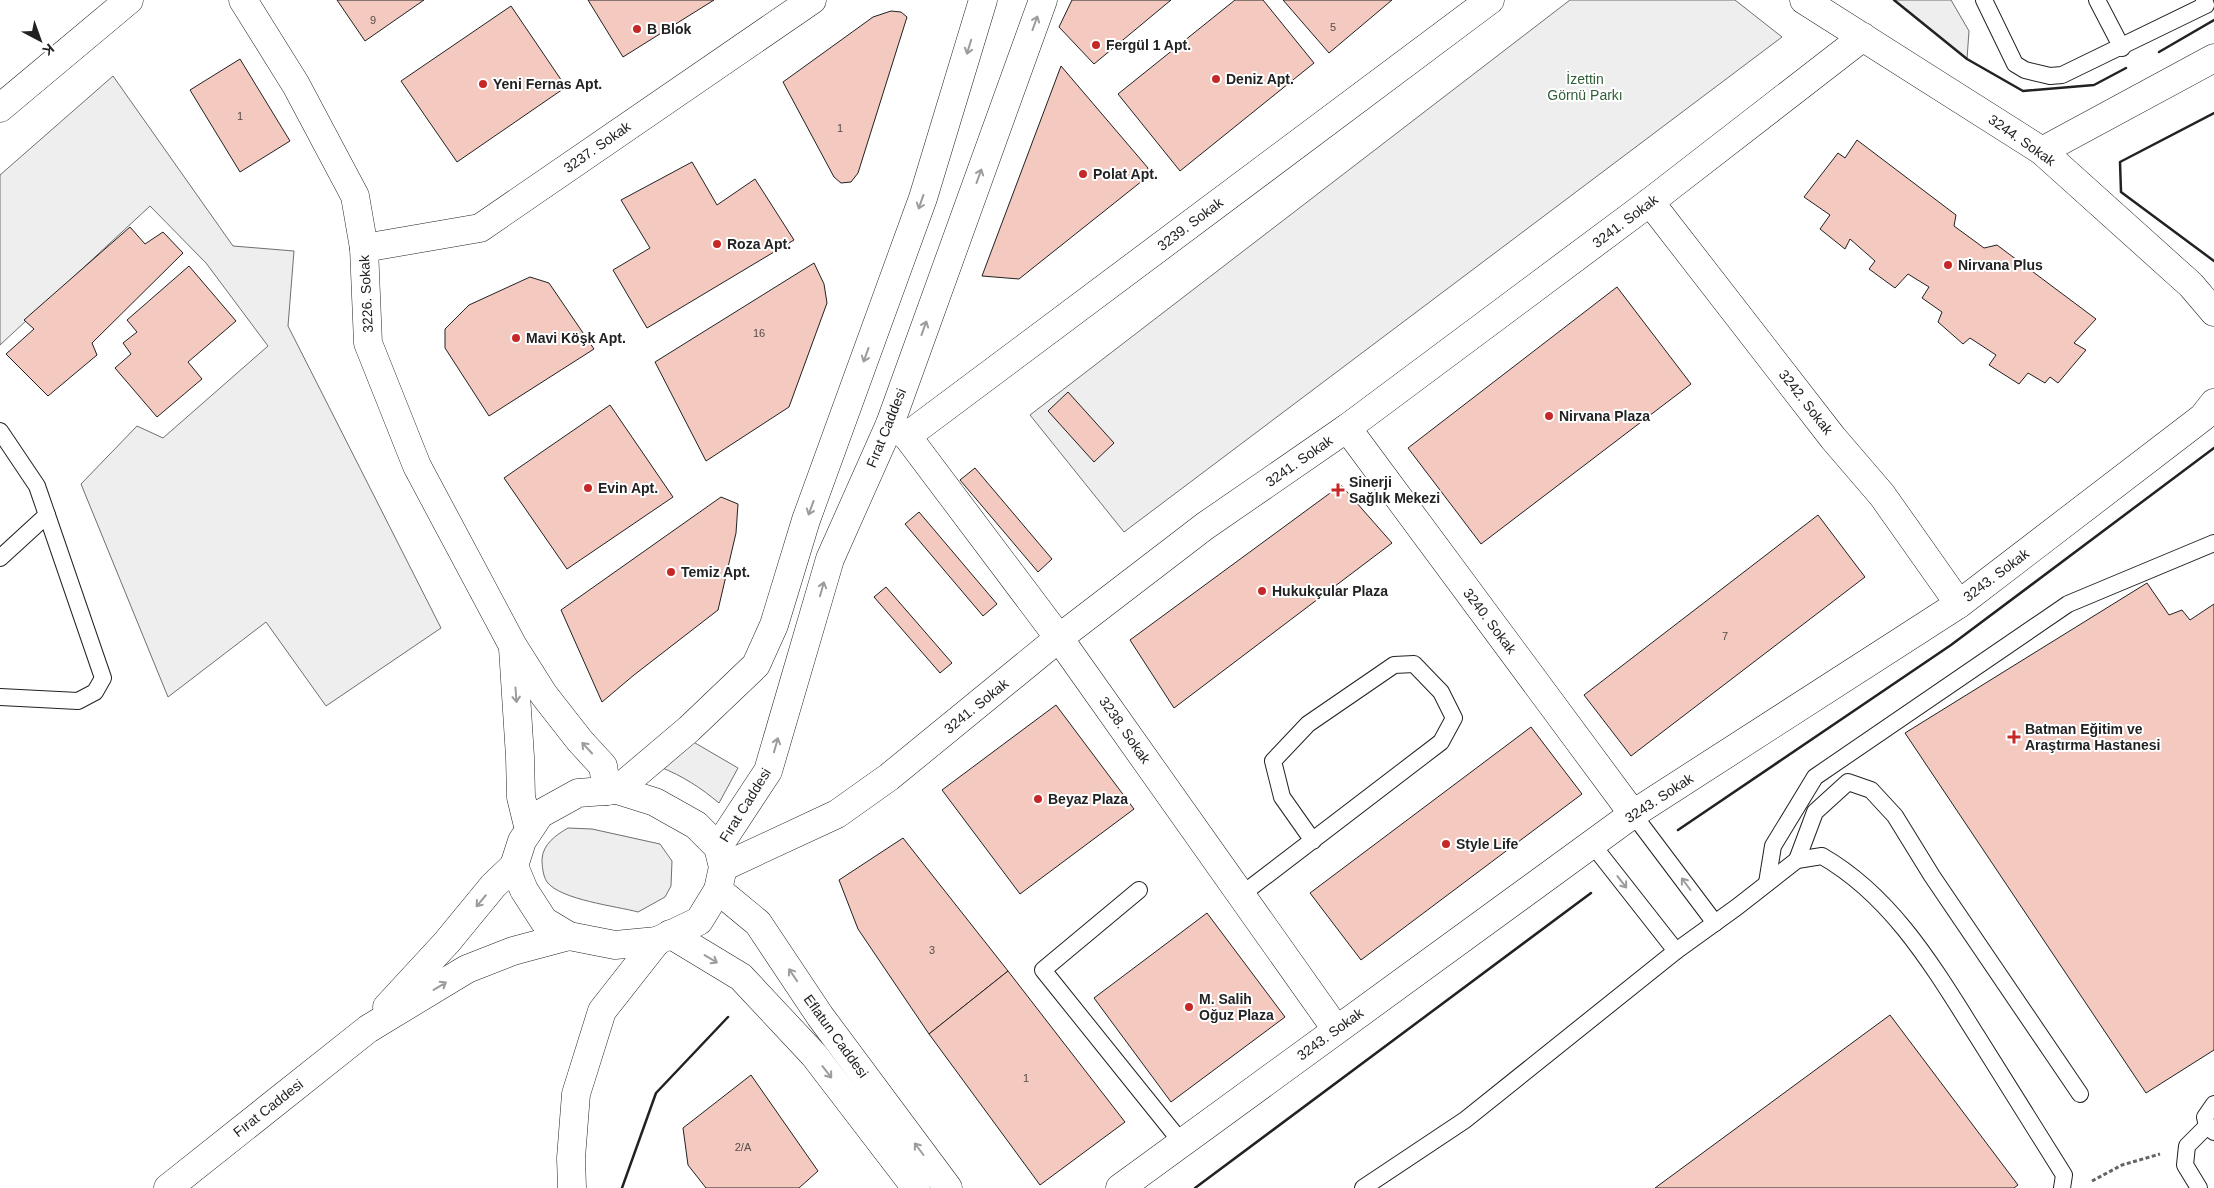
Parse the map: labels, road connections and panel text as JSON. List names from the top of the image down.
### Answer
{
  "streets": {
    "street": [
      "3244. Sokak",
      "3237. Sokak",
      "3241. Sokak",
      "3239. Sokak",
      "3226. Sokak",
      "3242. Sokak",
      "Fırat Caddesi",
      "3243. Sokak",
      "3240. Sokak",
      "3238. Sokak",
      "Eflatun Caddesi"
    ]
  },
  "crossings": [
    ["3244. Sokak", "3241. Sokak"],
    ["3237. Sokak", "3226. Sokak"],
    ["3241. Sokak", "3226. Sokak"],
    ["3241. Sokak", "3242. Sokak"],
    ["3241. Sokak", "Fırat Caddesi"],
    ["3241. Sokak", "3240. Sokak"],
    ["3241. Sokak", "3238. Sokak"],
    ["3241. Sokak", "Eflatun Caddesi"],
    ["3239. Sokak", "Fırat Caddesi"],
    ["3239. Sokak", "3238. Sokak"],
    ["3226. Sokak", "Fırat Caddesi"],
    ["3226. Sokak", "Eflatun Caddesi"],
    ["3242. Sokak", "3243. Sokak"],
    ["Fırat Caddesi", "3238. Sokak"],
    ["Fırat Caddesi", "Eflatun Caddesi"],
    ["3243. Sokak", "3240. Sokak"],
    ["3243. Sokak", "3238. Sokak"]
  ],
  "parks": ["İzettin Görnü Parkı"],
  "places": {
    "other": [
      "B Blok",
      "Fergül 1 Apt.",
      "Deniz Apt.",
      "Yeni Fernas Apt.",
      "Polat Apt.",
      "Roza Apt.",
      "Nirvana Plus",
      "Mavi Köşk Apt.",
      "Nirvana Plaza",
      "Evin Apt.",
      "Temiz Apt.",
      "Hukukçular Plaza",
      "Beyaz Plaza",
      "Style Life",
      "M. Salih Oğuz Plaza"
    ],
    "health": ["Sinerji Sağlık Mekezi", "Batman Eğitim ve Araştırma Hastanesi"]
  },
  "house_numbers": [
    "9",
    "5",
    "1",
    "1",
    "16",
    "7",
    "3",
    "1",
    "2/A"
  ],
  "north": "bottom right"
}
